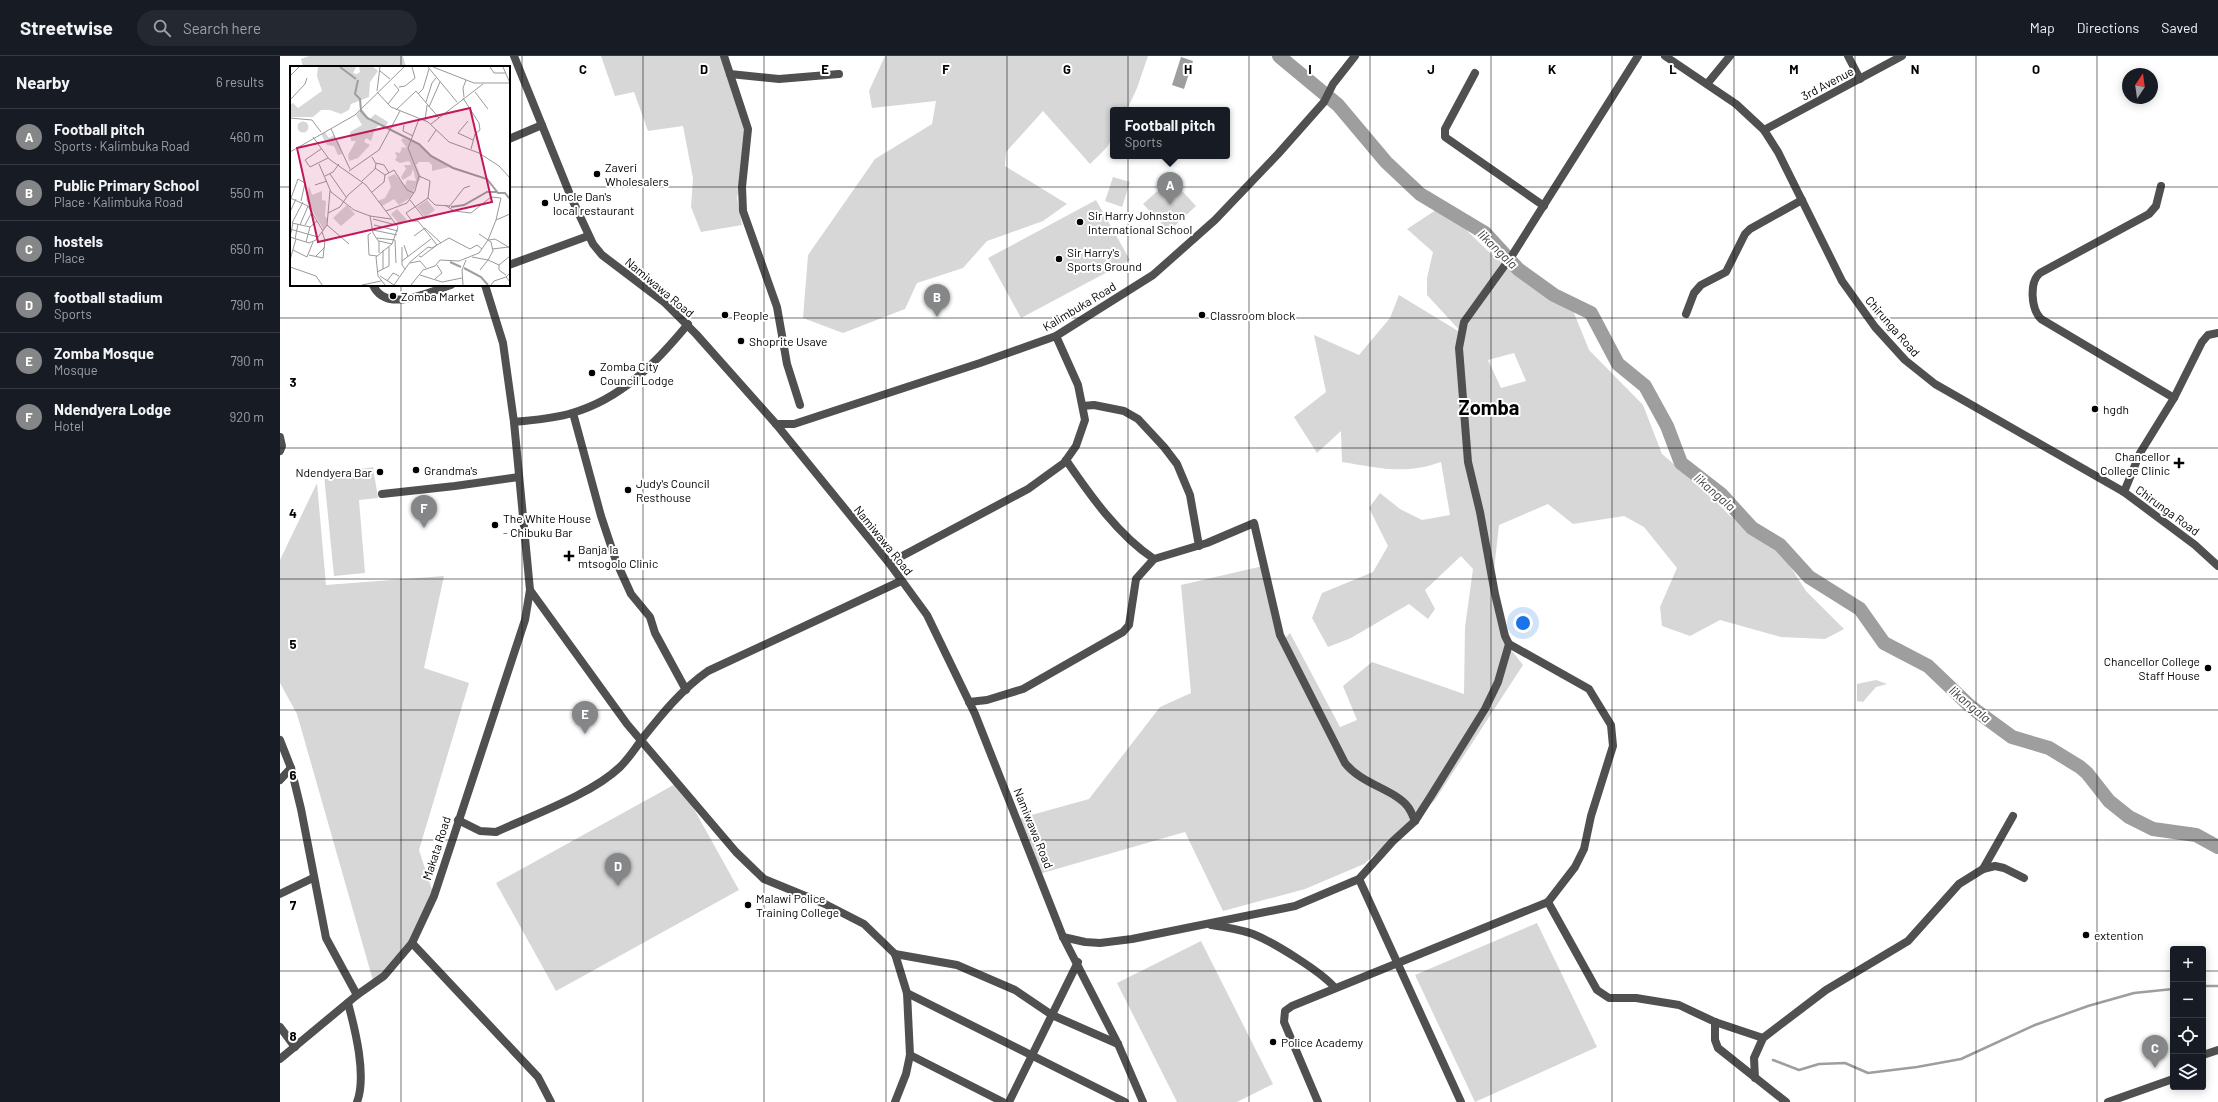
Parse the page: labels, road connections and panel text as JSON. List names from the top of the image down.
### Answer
{
  "streets": {
    "street": [
      "3rd Avenue",
      "Namiwawa Road",
      "Kalimbuka Road",
      "Chirunga Road",
      "Makata Road"
    ]
  },
  "crossings": [
    ["3rd Avenue", "Chirunga Road"],
    ["Namiwawa Road", "Kalimbuka Road"]
  ],
  "districts": ["Zomba"],
  "water": ["likangala"],
  "places": {
    "other": [
      "Zaveri Wholesalers",
      "Uncle Dan's local restaurant",
      "Sir Harry Johnston International School",
      "Sir Harry's Sports Ground",
      "Zomba Market",
      "People",
      "Classroom block",
      "Shoprite Usave",
      "Zomba City Council Lodge",
      "hgdh",
      "Grandma's",
      "Ndendyera Bar",
      "Judy's Council Resthouse",
      "The White House - Chibuku Bar",
      "Chancellor College Staff House",
      "Malawi Police Training College",
      "extention",
      "Police Academy"
    ],
    "health": ["Chancellor College Clinic", "Banja la mtsogolo Clinic"]
  },
  "north": "top",
  "page": {
    "header": "Streetwise",
    "search": "Search here",
    "nav": ["Map", "Directions", "Saved"],
    "heading": ["Nearby", "6 results"],
    "popup": ["Football pitch", "Sports"],
    "list": [
      {
        "mark": "A",
        "name": "Football pitch",
        "note": "Sports · Kalimbuka Road",
        "value": "460 m"
      },
      {
        "mark": "B",
        "name": "Public Primary School",
        "note": "Place · Kalimbuka Road",
        "value": "550 m"
      },
      {
        "mark": "C",
        "name": "hostels",
        "note": "Place",
        "value": "650 m"
      },
      {
        "mark": "D",
        "name": "football stadium",
        "note": "Sports",
        "value": "790 m"
      },
      {
        "mark": "E",
        "name": "Zomba Mosque",
        "note": "Mosque",
        "value": "790 m"
      },
      {
        "mark": "F",
        "name": "Ndendyera Lodge",
        "note": "Hotel",
        "value": "920 m"
      }
    ],
    "pins": [
      "A",
      "B",
      "F",
      "E",
      "D",
      "C"
    ],
    "map_buttons": ["+", "−"]
  },
  "grid": {
    "columns": [
      "C",
      "D",
      "E",
      "F",
      "G",
      "H",
      "I",
      "J",
      "K",
      "L",
      "M",
      "N",
      "O"
    ],
    "rows": [
      "3",
      "4",
      "5",
      "6",
      "7",
      "8"
    ]
  }
}
